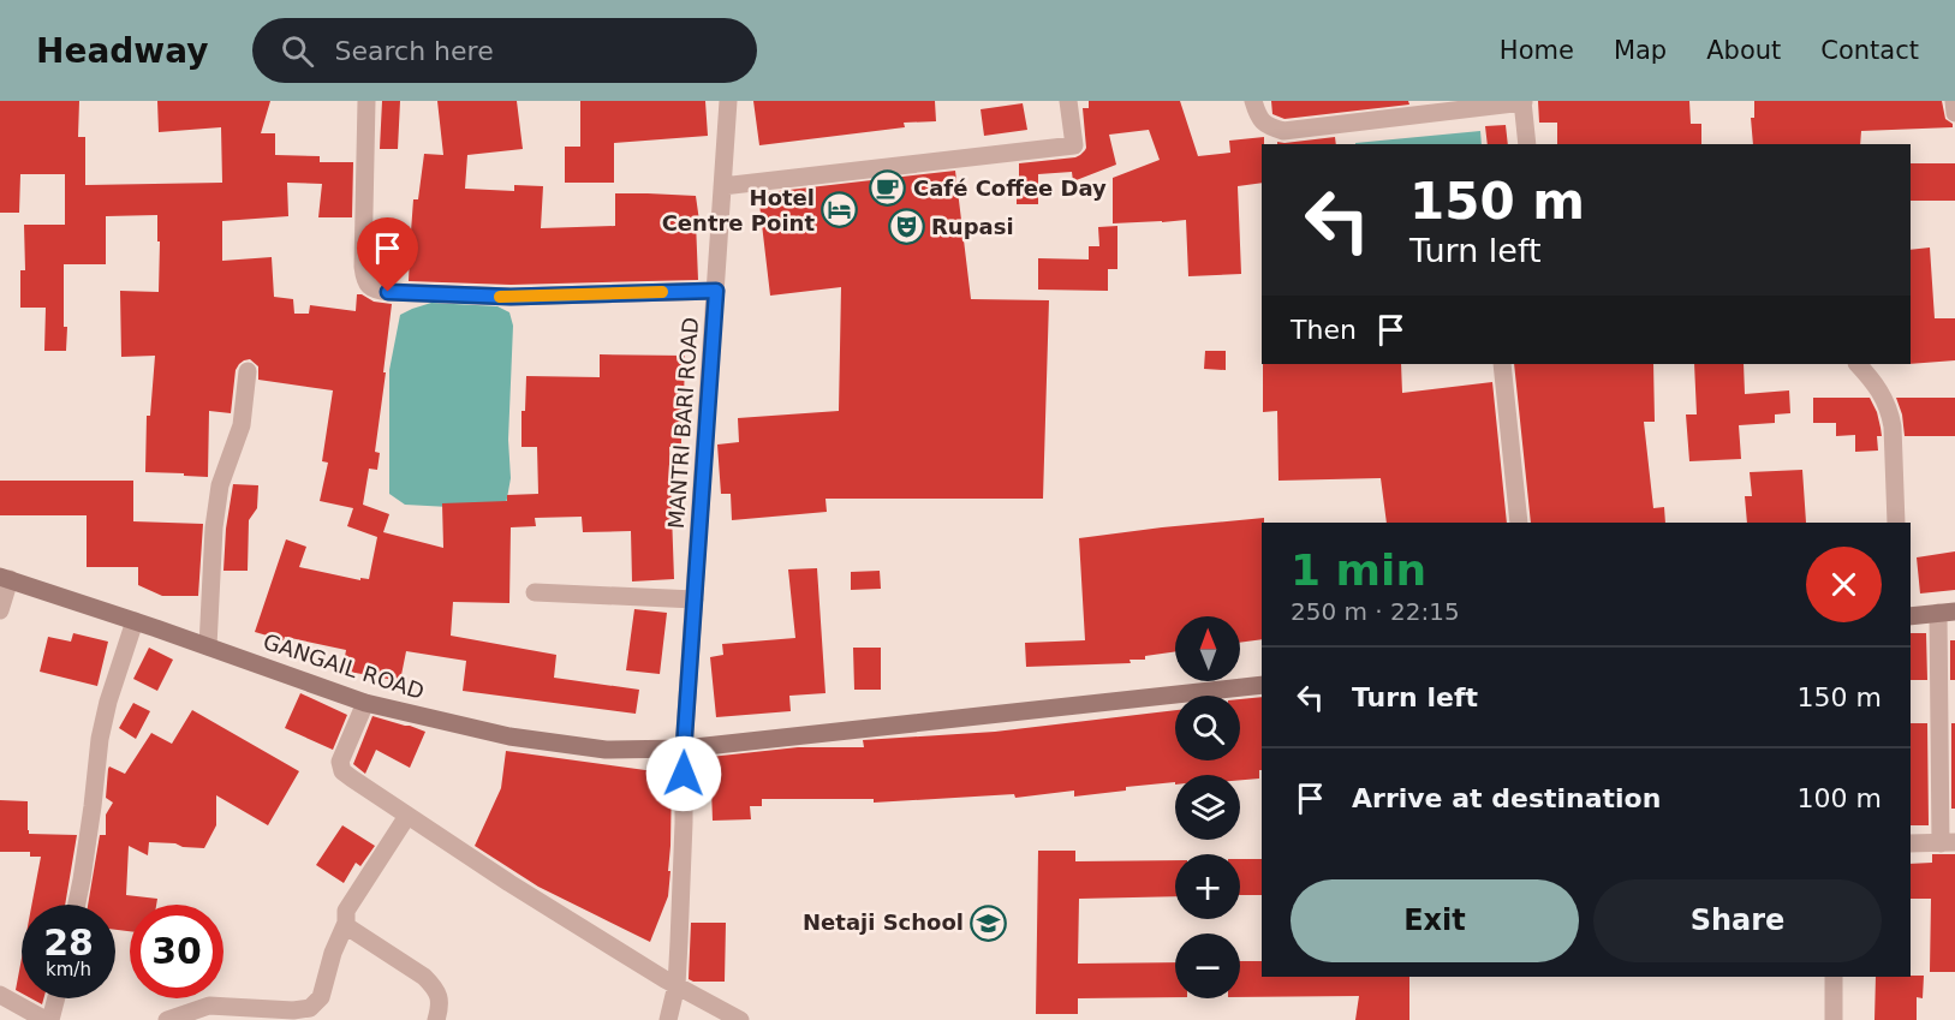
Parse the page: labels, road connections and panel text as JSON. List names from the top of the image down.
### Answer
{
  "streets": {
    "street": ["MANTRI BARI ROAD", "GANGAIL ROAD"]
  },
  "crossings": [
    ["MANTRI BARI ROAD", "GANGAIL ROAD"]
  ],
  "places": {
    "cafe": ["Café Coffee Day"],
    "hotel": ["Hotel Centre Point"],
    "theatre": ["Rupasi"],
    "school or university": ["Netaji School"]
  },
  "north": "top",
  "page": {
    "header": "Headway",
    "search": "Search here",
    "nav": [
      "Home",
      "Map",
      "About",
      "Contact"
    ],
    "turn": ["150 m", "Turn left"],
    "then": "Then",
    "heading": ["1 min", "250 m · 22:15"],
    "map_buttons": ["+", "−"],
    "list": [
      {
        "name": "Turn left",
        "value": "150 m"
      },
      {
        "name": "Arrive at destination",
        "value": "100 m"
      }
    ],
    "buttons": ["Exit", "Share"],
    "speed": "28 km/h",
    "limit": "30"
  }
}
